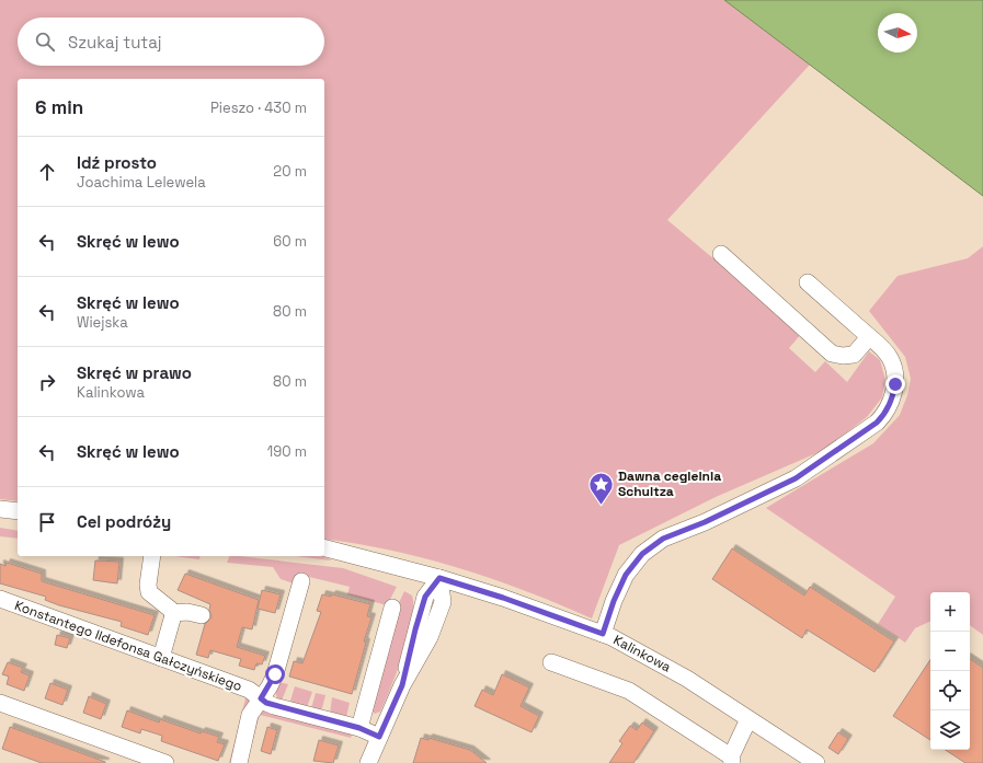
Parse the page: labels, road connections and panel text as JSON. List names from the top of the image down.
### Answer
{
  "streets": {
    "street": ["Konstantego Ildefonsa Gałczyńskiego", "Kalinkowa"]
  },
  "places": {
    "place": ["Dawna cegielnia Schultza"]
  },
  "north": "right",
  "page": {
    "search": "Szukaj tutaj",
    "heading": ["6 min", "Pieszo · 430 m"],
    "list": [
      ["Idź prosto", "Joachima Lelewela", "20 m"],
      ["Skręć w lewo", "60 m"],
      ["Skręć w lewo", "Wiejska", "80 m"],
      ["Skręć w prawo", "Kalinkowa", "80 m"],
      ["Skręć w lewo", "190 m"],
      "Cel podróży"
    ],
    "map_buttons": ["+", "−"]
  }
}
